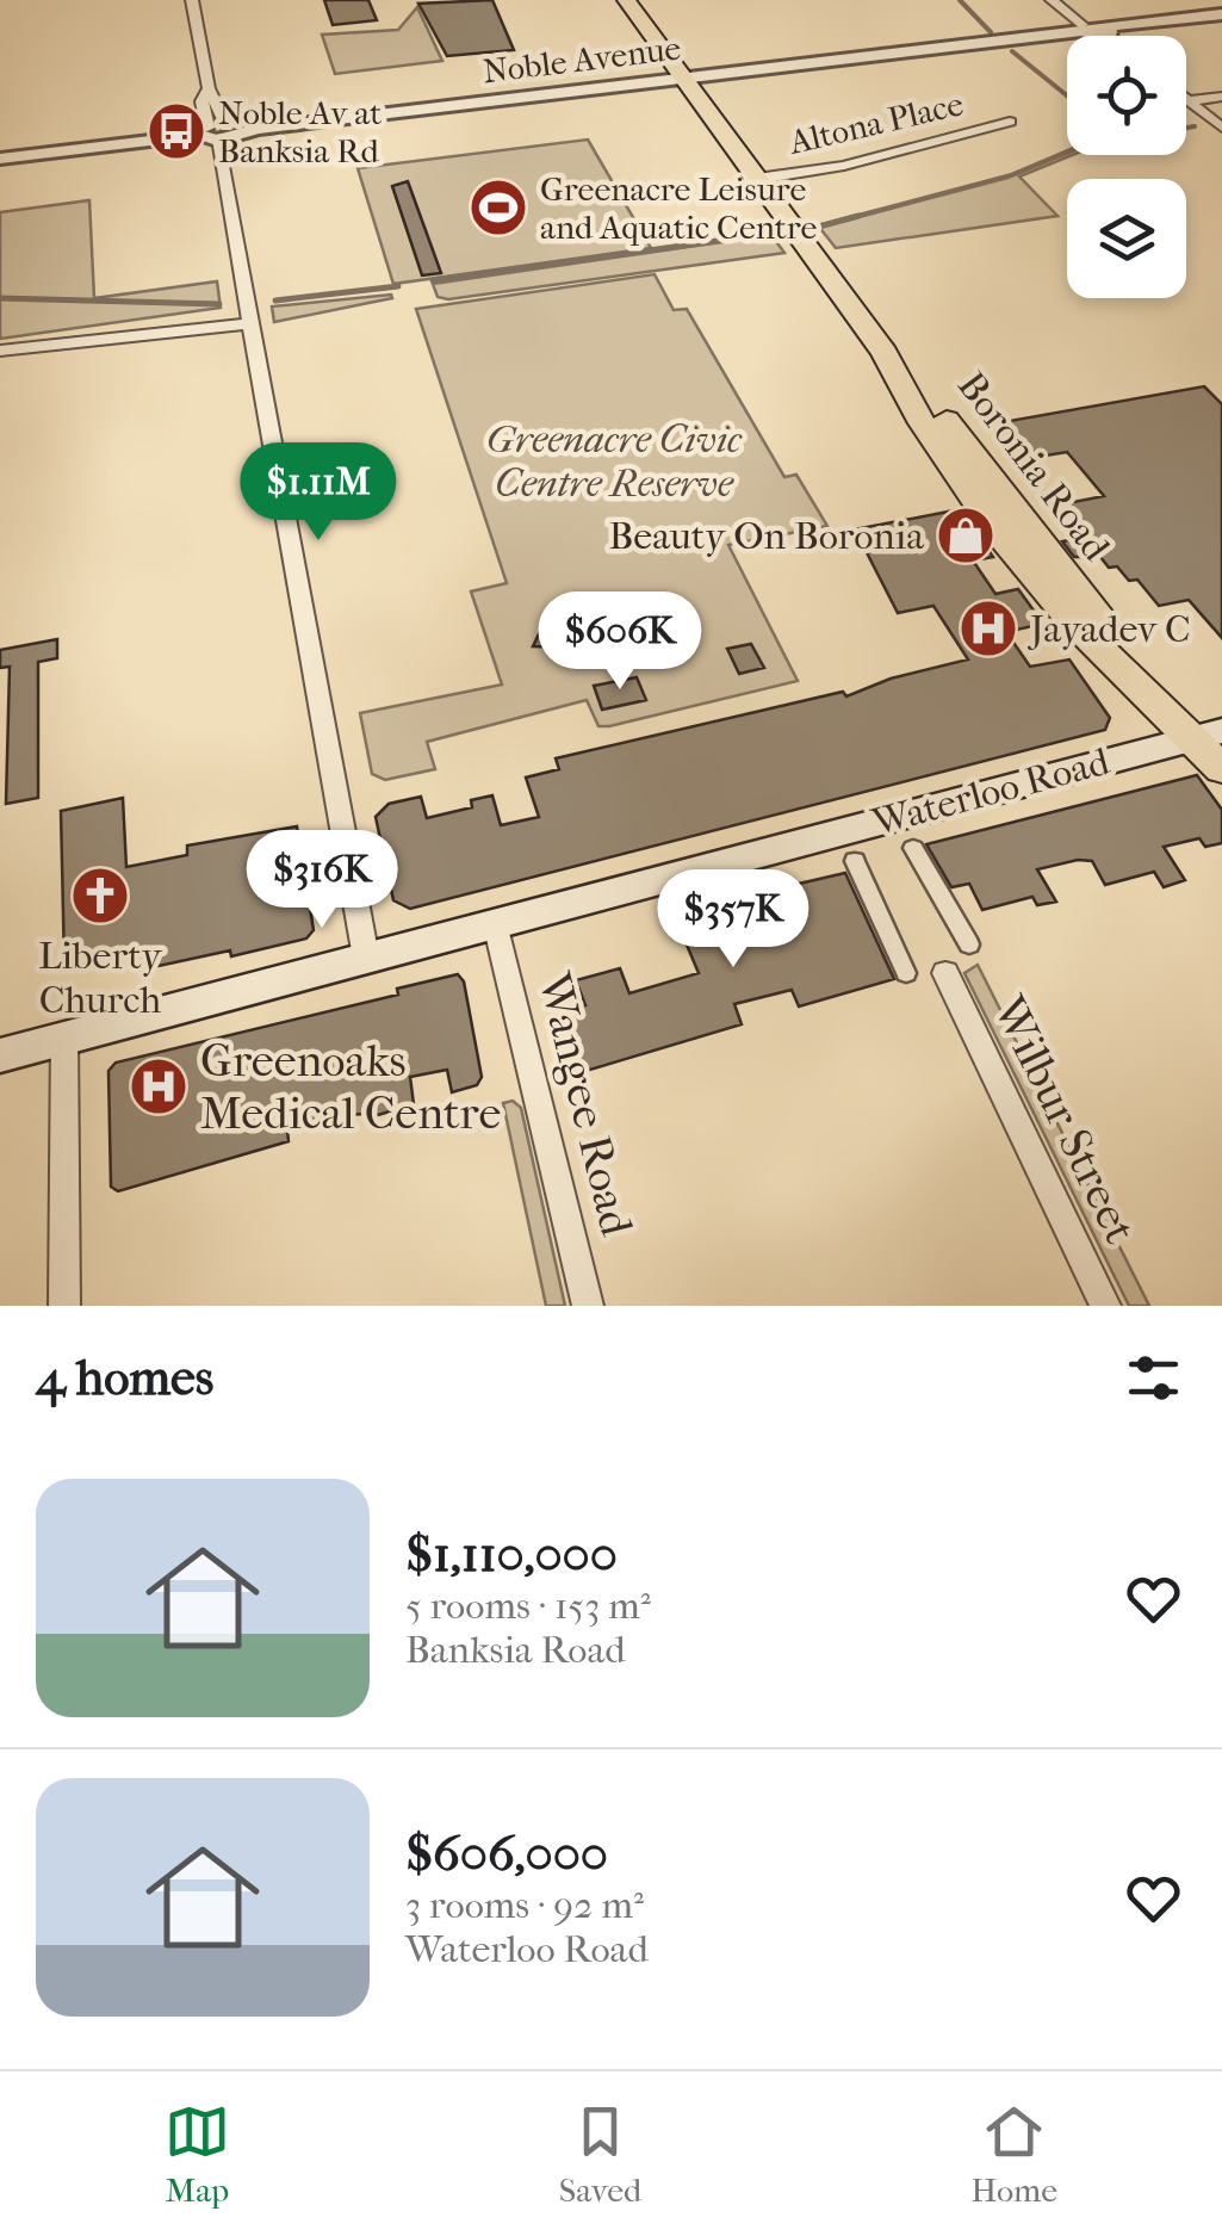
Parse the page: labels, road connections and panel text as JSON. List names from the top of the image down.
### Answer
{
  "streets": {
    "main road": ["Boronia Road", "Waterloo Road"],
    "street": [
      "Noble Avenue",
      "Altona Place",
      "Wangee Road",
      "Wilbur Street"
    ]
  },
  "crossings": [
    ["Noble Avenue", "Boronia Road"],
    ["Altona Place", "Boronia Road"],
    ["Boronia Road", "Waterloo Road"],
    ["Waterloo Road", "Wangee Road"]
  ],
  "parks": ["Greenacre Civic Centre Reserve"],
  "places": {
    "bus stop": ["Noble Av at Banksia Rd"],
    "sports": ["Greenacre Leisure and Aquatic Centre"],
    "shop": ["Beauty On Boronia"],
    "hospital": ["Jayadev C", "Greenoaks Medical Centre"],
    "church": ["Liberty Church"]
  },
  "page": {
    "price": [
      "$1.11M",
      "$606K",
      "$316K",
      "$357K"
    ],
    "heading": "4 homes",
    "list": [
      {
        "name": "$1,110,000",
        "note": "5 rooms · 153 m² · Banksia Road"
      },
      {
        "name": "$606,000",
        "note": "3 rooms · 92 m² · Waterloo Road"
      }
    ],
    "tabs": ["Map", "Saved", "Home"]
  }
}
